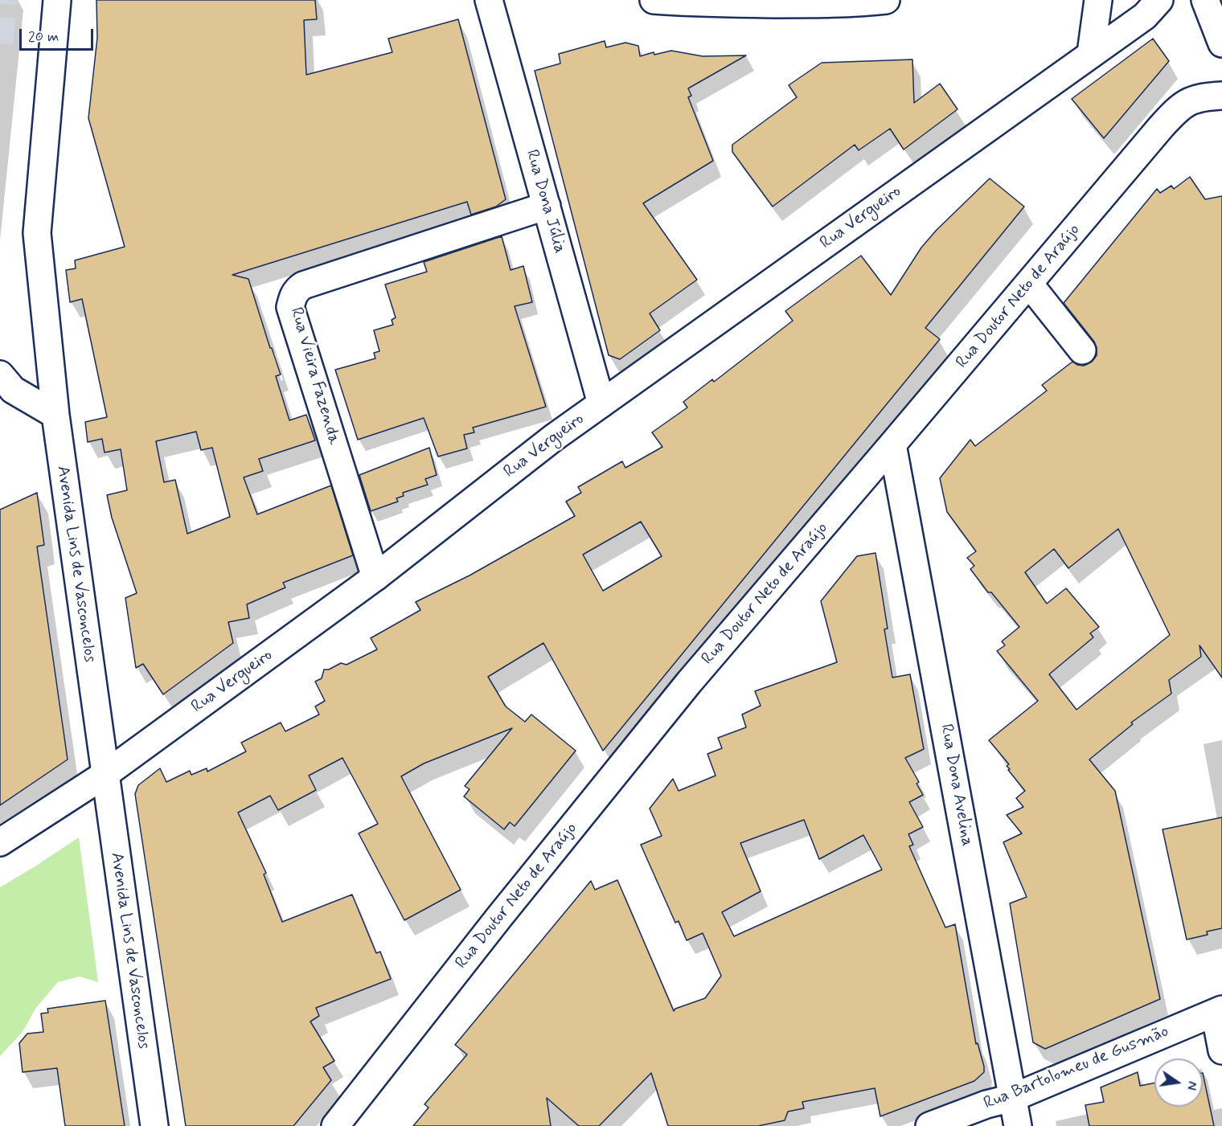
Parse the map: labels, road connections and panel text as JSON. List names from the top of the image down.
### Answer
{
  "streets": {
    "street": [
      "Rua Dona Júlia",
      "Rua Vergueiro",
      "Rua Doutor Neto de Araújo",
      "Rua Vieira Fazenda",
      "Avenida Lins de Vasconcelos",
      "Rua Dona Avelina",
      "Rua Bartolomeu de Gusmão"
    ]
  },
  "crossings": [
    ["Rua Dona Júlia", "Rua Vergueiro"],
    ["Rua Dona Júlia", "Rua Vieira Fazenda"],
    ["Rua Vergueiro", "Rua Vieira Fazenda"],
    ["Rua Vergueiro", "Avenida Lins de Vasconcelos"],
    ["Rua Doutor Neto de Araújo", "Rua Dona Avelina"],
    ["Rua Dona Avelina", "Rua Bartolomeu de Gusmão"]
  ],
  "scale_bar": "20 m",
  "north": "right"
}
